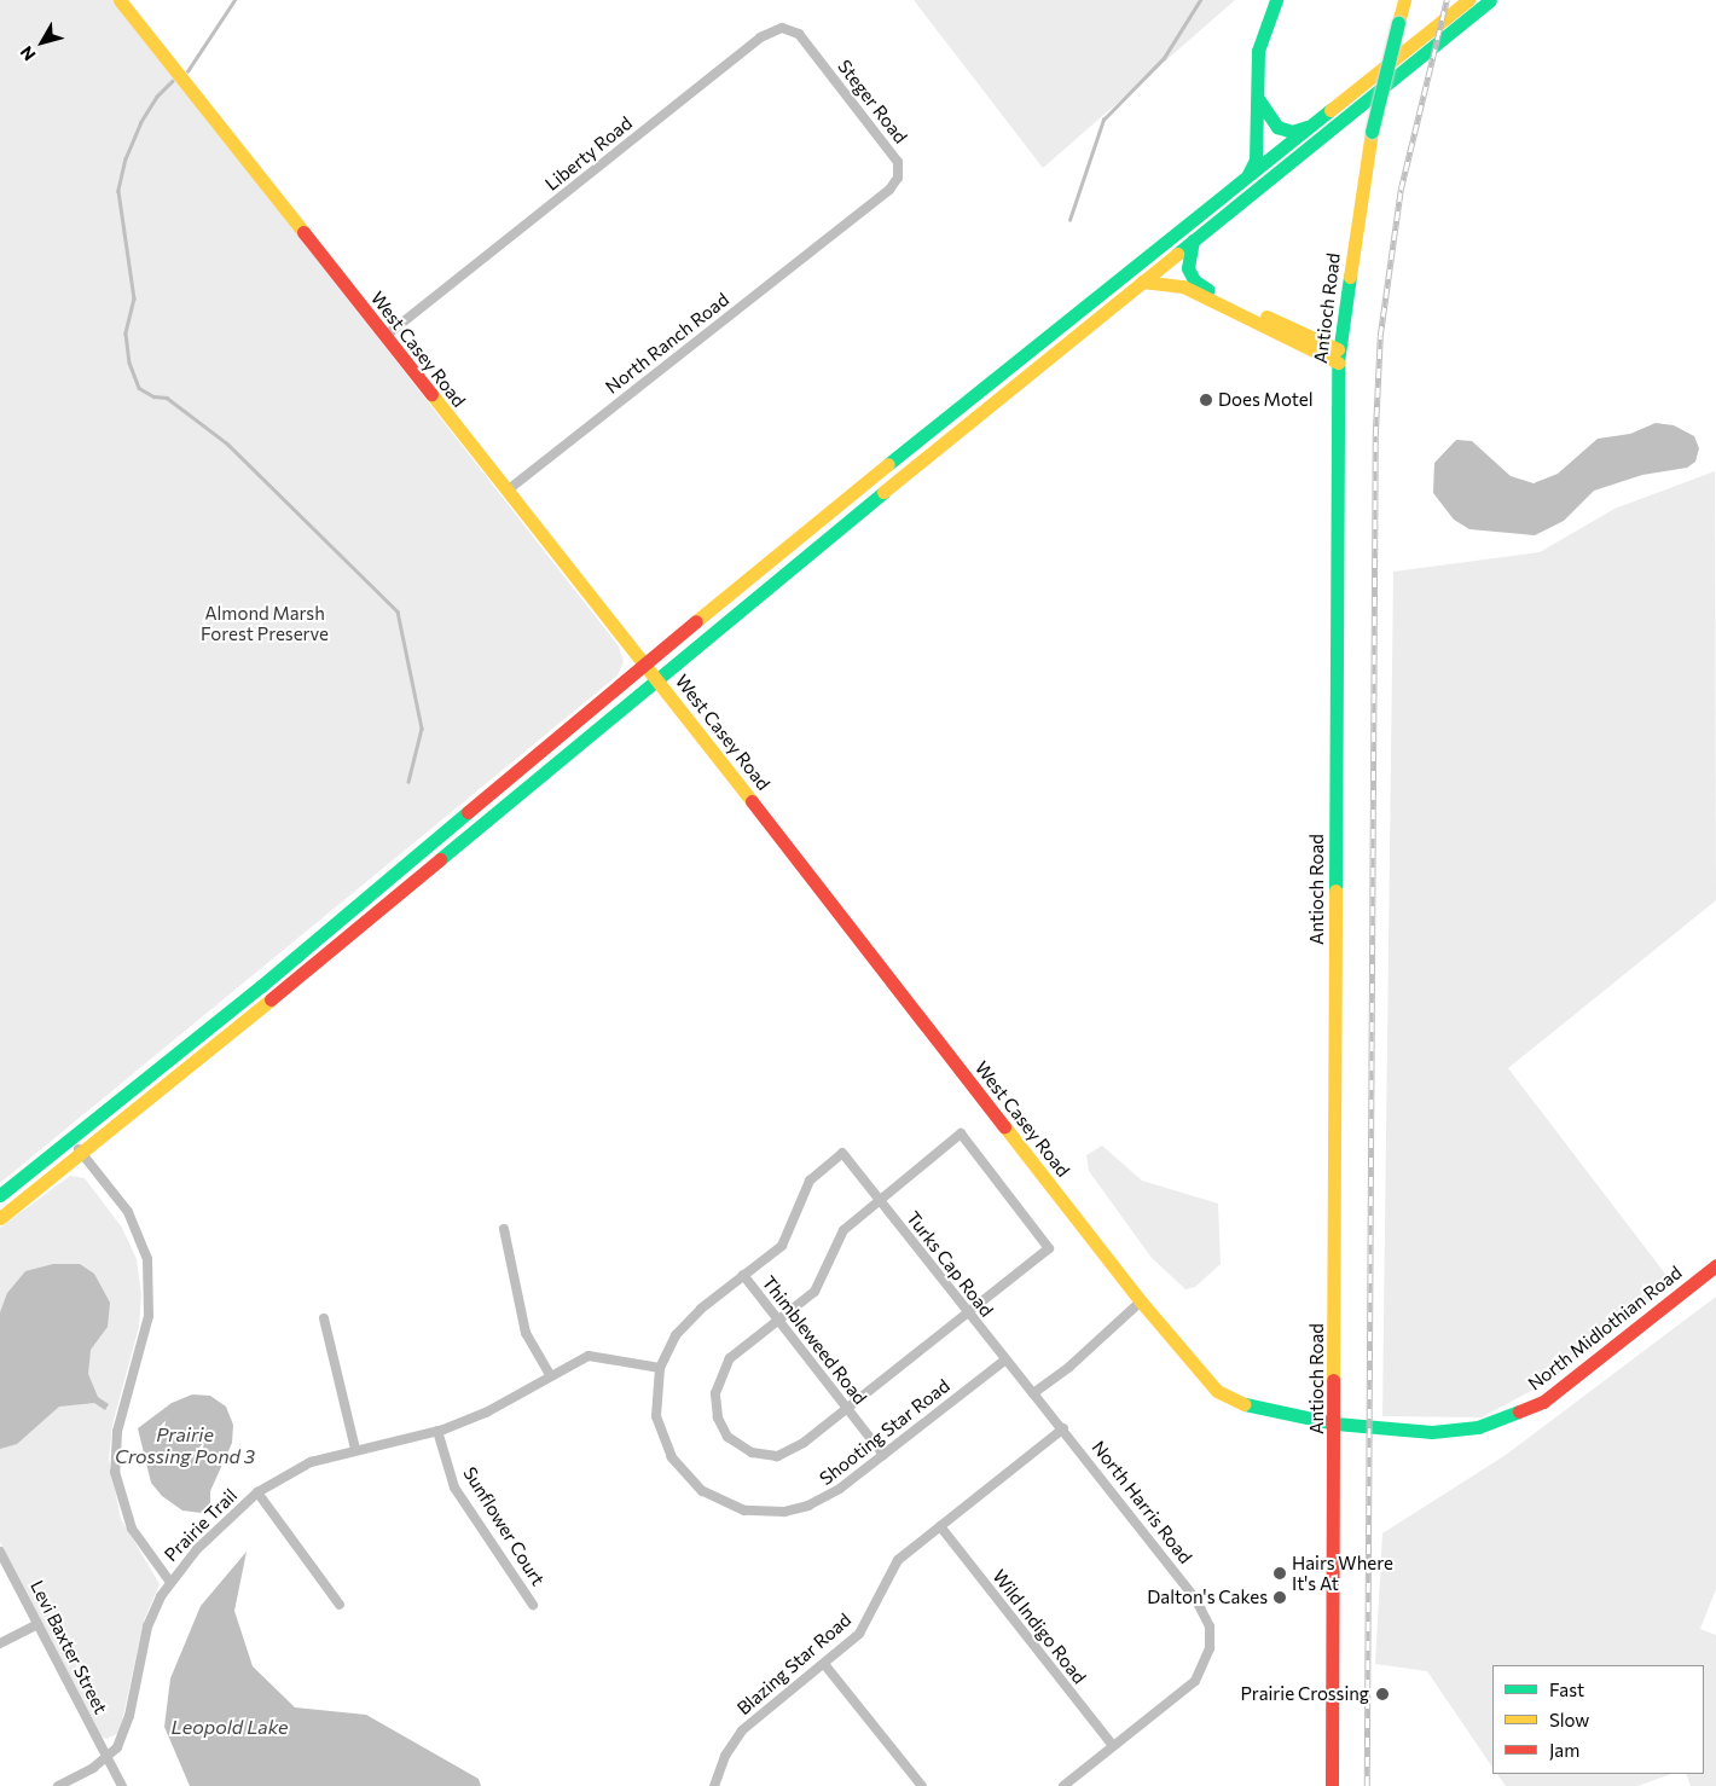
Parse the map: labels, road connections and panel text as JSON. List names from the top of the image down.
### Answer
{
  "streets": {
    "main road": ["Antioch Road", "West Casey Road", "North Midlothian Road"],
    "street": [
      "Steger Road",
      "Liberty Road",
      "North Ranch Road",
      "Turks Cap Road",
      "Thimbleweed Road",
      "Shooting Star Road",
      "North Harris Road",
      "Prairie Trail",
      "Sunflower Court",
      "Wild Indigo Road",
      "Levi Baxter Street",
      "Blazing Star Road"
    ]
  },
  "crossings": [
    ["Steger Road", "Liberty Road"],
    ["Steger Road", "North Ranch Road"],
    ["Liberty Road", "West Casey Road"],
    ["Antioch Road", "West Casey Road"],
    ["Antioch Road", "North Midlothian Road"],
    ["North Ranch Road", "West Casey Road"],
    ["West Casey Road", "North Midlothian Road"],
    ["Turks Cap Road", "Shooting Star Road"],
    ["Turks Cap Road", "North Harris Road"],
    ["Thimbleweed Road", "Shooting Star Road"],
    ["Shooting Star Road", "Prairie Trail"],
    ["North Harris Road", "Wild Indigo Road"],
    ["North Harris Road", "Blazing Star Road"],
    ["Prairie Trail", "Sunflower Court"],
    ["Prairie Trail", "Levi Baxter Street"],
    ["Wild Indigo Road", "Blazing Star Road"]
  ],
  "water": ["Prairie Crossing Pond 3", "Leopold Lake"],
  "parks": ["Almond Marsh Forest Preserve"],
  "places": [
    "Does Motel",
    "Hairs Where It's At",
    "Dalton's Cakes",
    "Prairie Crossing"
  ],
  "legend": ["Fast", "Slow", "Jam"],
  "north": "bottom left"
}
